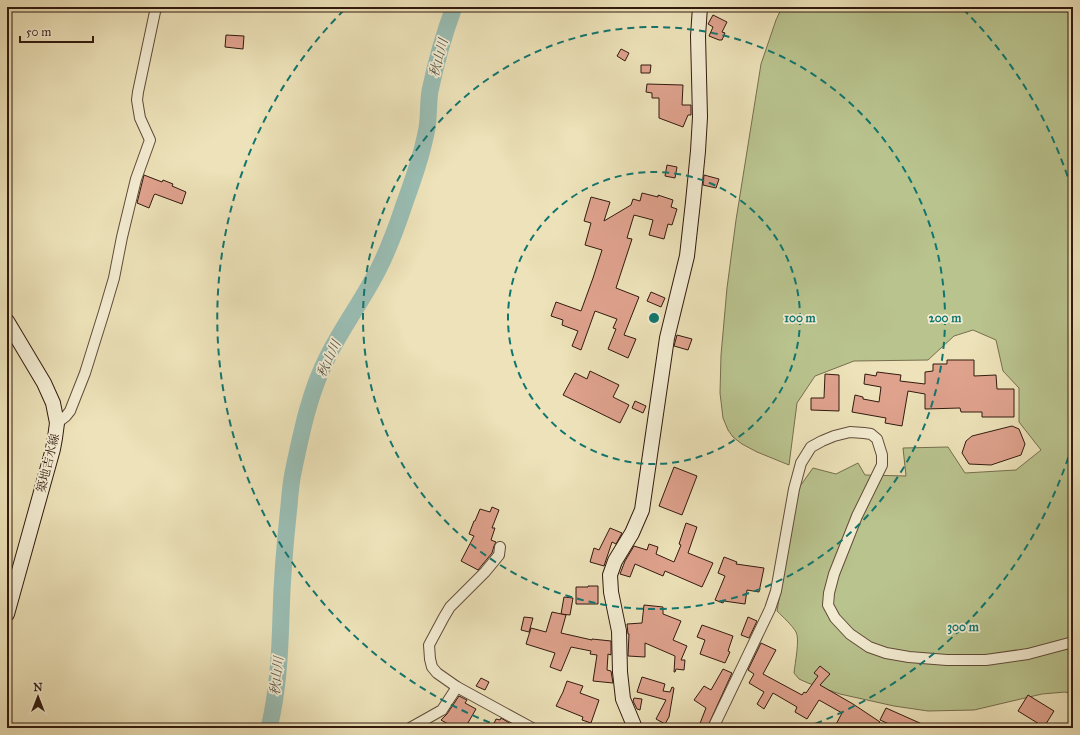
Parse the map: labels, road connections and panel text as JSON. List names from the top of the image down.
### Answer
{
  "streets": {
    "street": ["築地吉水線"]
  },
  "water": ["秋山川"],
  "scale_bar": "50 m",
  "north": "top",
  "rings": ["100 m", "200 m", "300 m"]
}
